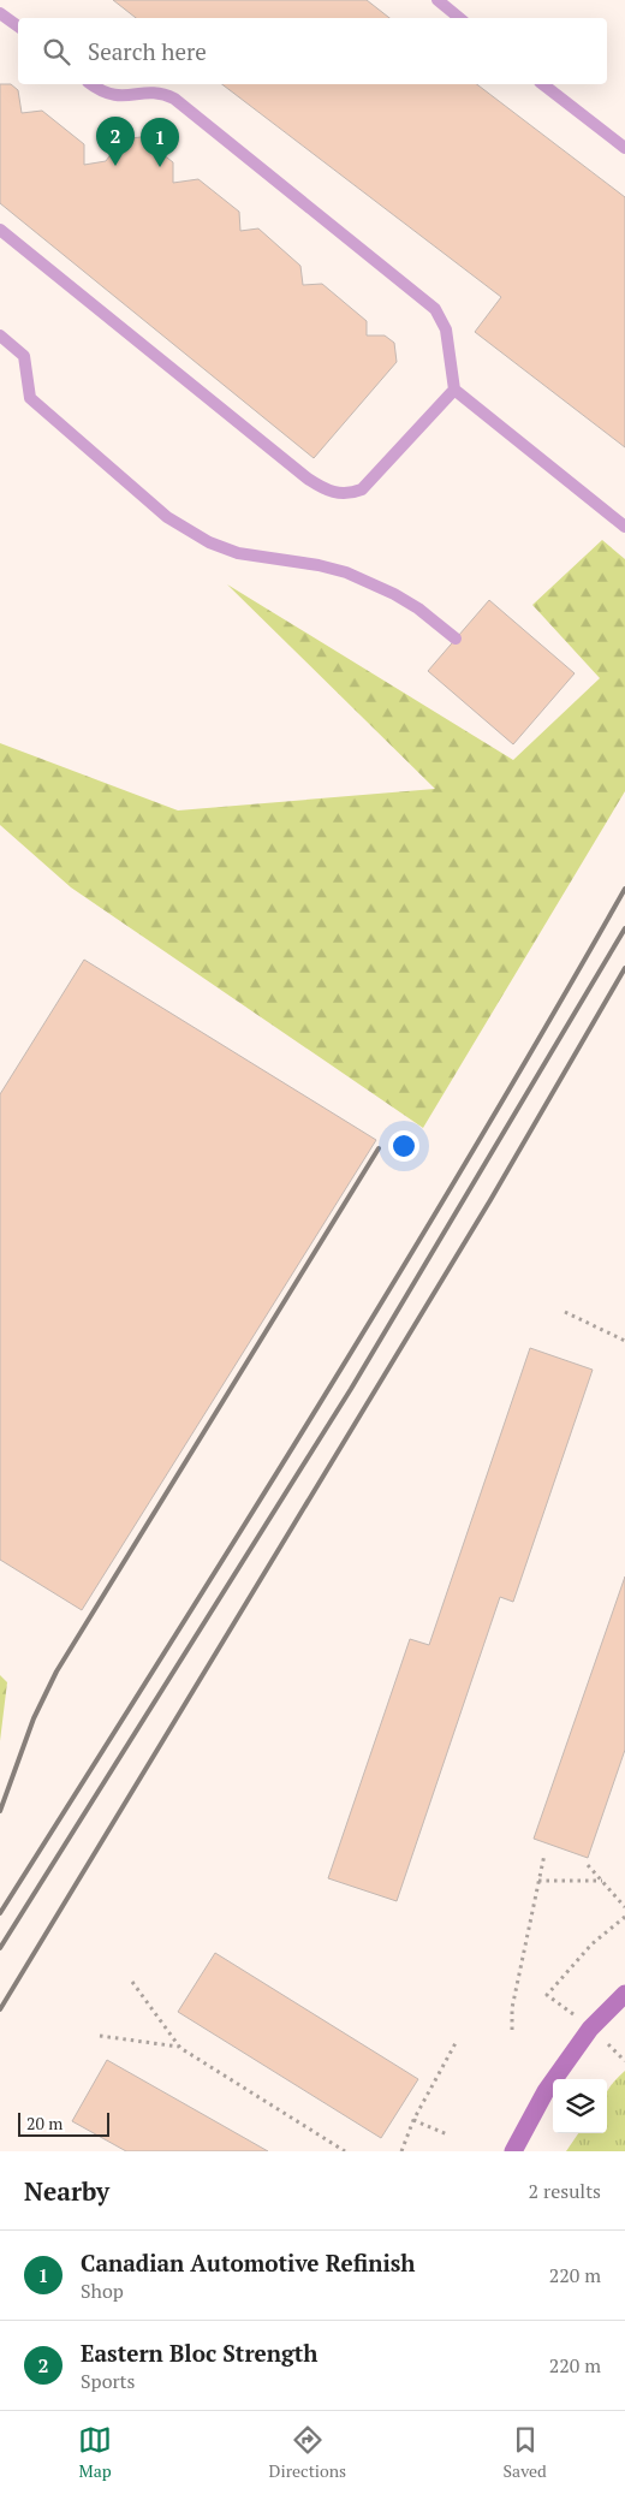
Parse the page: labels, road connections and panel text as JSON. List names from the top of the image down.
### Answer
{
  "scale_bar": "20 m",
  "page": {
    "search": "Search here",
    "pins": ["2", "1"],
    "scale": "20 m",
    "heading": ["Nearby", "2 results"],
    "list": [
      {
        "mark": "1",
        "name": "Canadian Automotive Refinish",
        "note": "Shop",
        "value": "220 m"
      },
      {
        "mark": "2",
        "name": "Eastern Bloc Strength",
        "note": "Sports",
        "value": "220 m"
      }
    ],
    "nav": ["Map", "Directions", "Saved"]
  }
}
